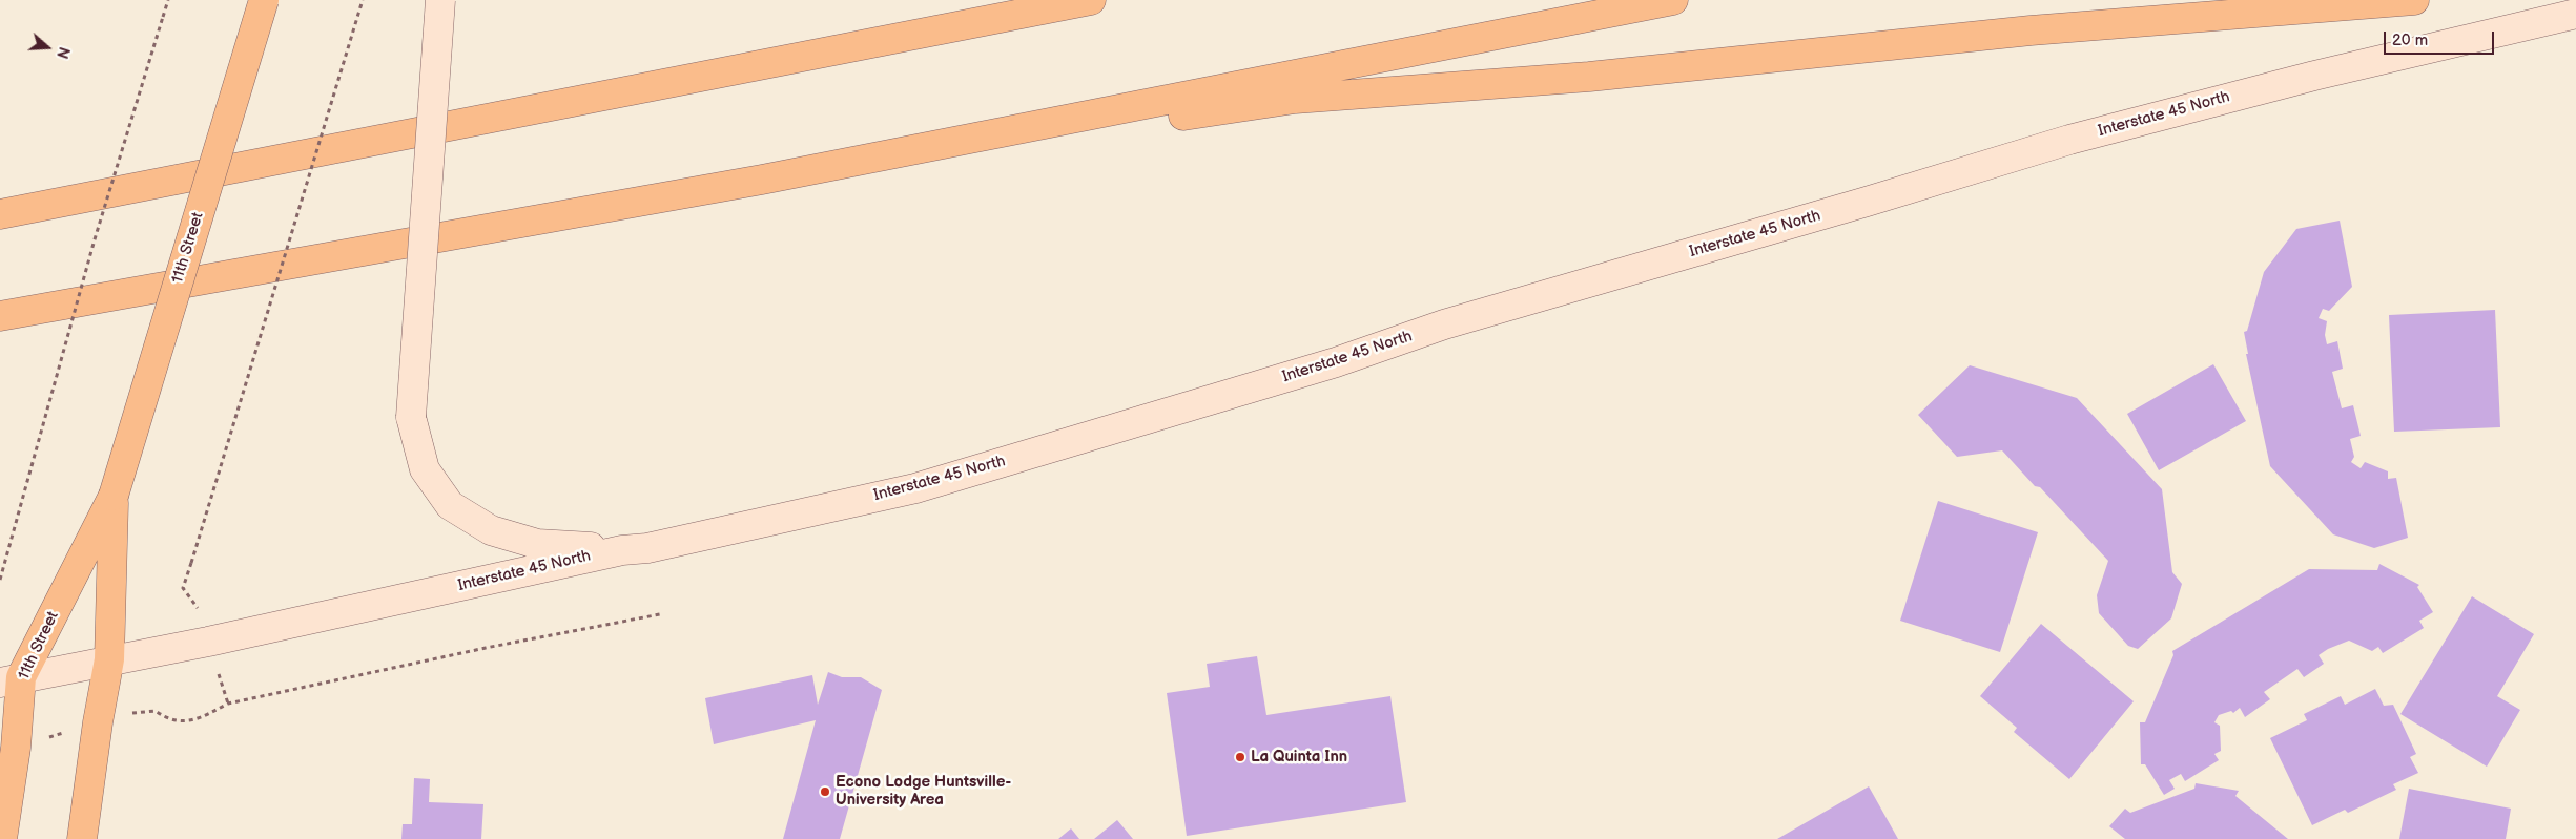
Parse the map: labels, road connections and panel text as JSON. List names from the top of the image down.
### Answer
{
  "streets": {
    "main road": ["Interstate 45 North", "11th Street"]
  },
  "crossings": [
    ["Interstate 45 North", "11th Street"]
  ],
  "places": ["La Quinta Inn", "Econo Lodge Huntsville- University Area"],
  "scale_bar": "20 m",
  "north": "right"
}
